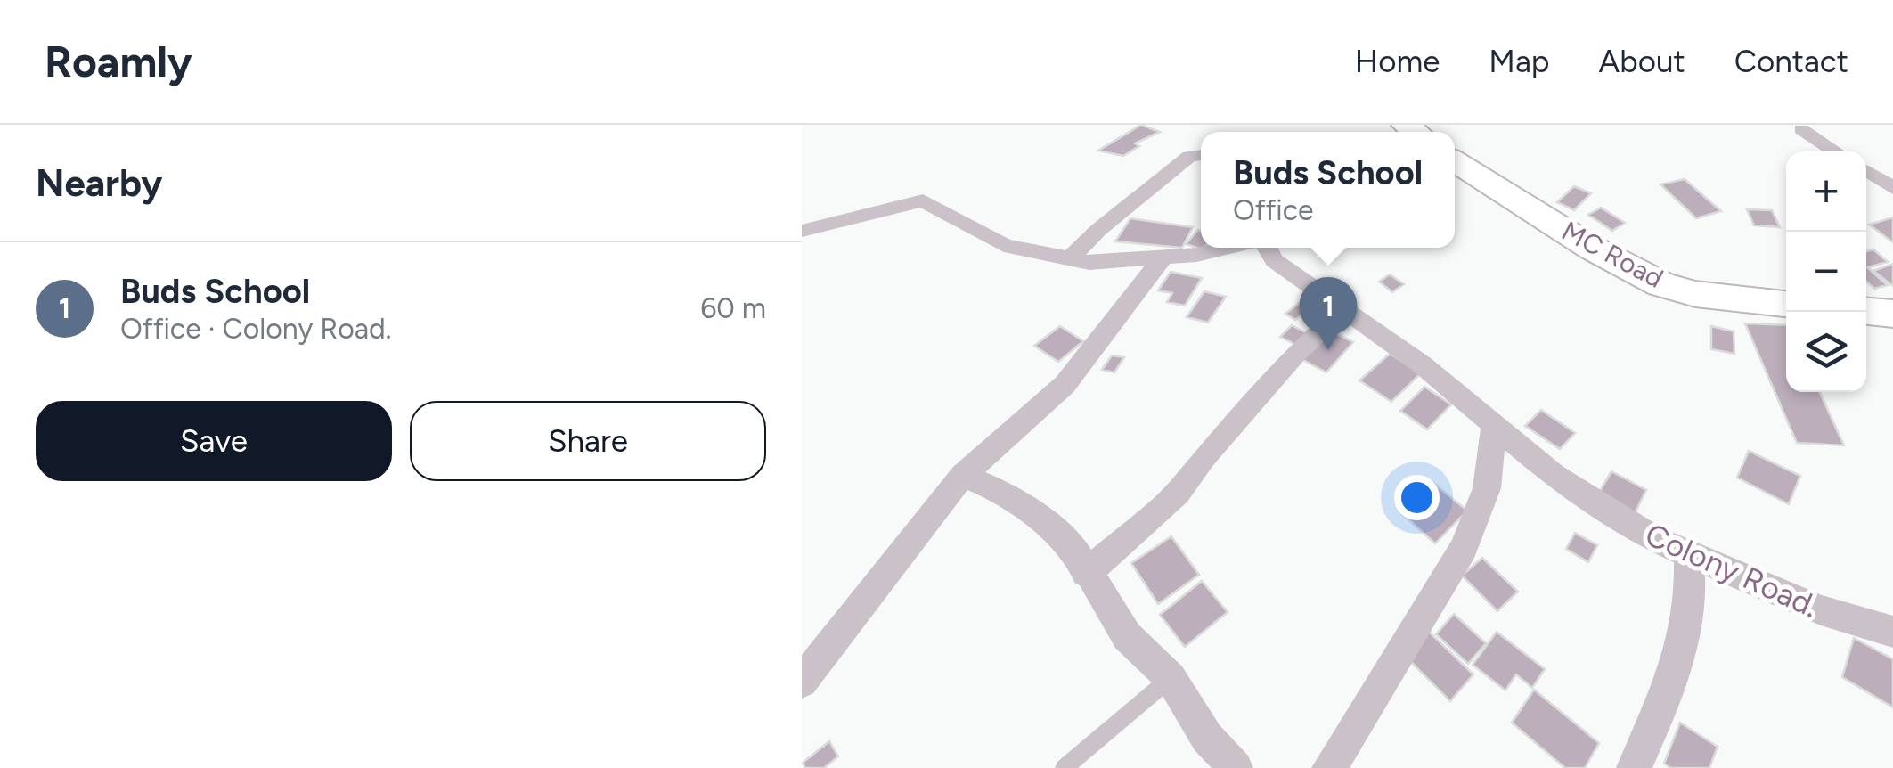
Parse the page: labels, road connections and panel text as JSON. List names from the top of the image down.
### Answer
{
  "streets": {
    "main road": ["MC Road"],
    "street": ["Colony Road."]
  },
  "page": {
    "header": "Roamly",
    "nav": [
      "Home",
      "Map",
      "About",
      "Contact"
    ],
    "heading": "Nearby",
    "popup": ["Buds School", "Office"],
    "map_buttons": ["+", "−"],
    "list": [
      {
        "mark": "1",
        "name": "Buds School",
        "note": "Office · Colony Road.",
        "value": "60 m"
      }
    ],
    "pins": "1",
    "buttons": ["Save", "Share"]
  }
}
